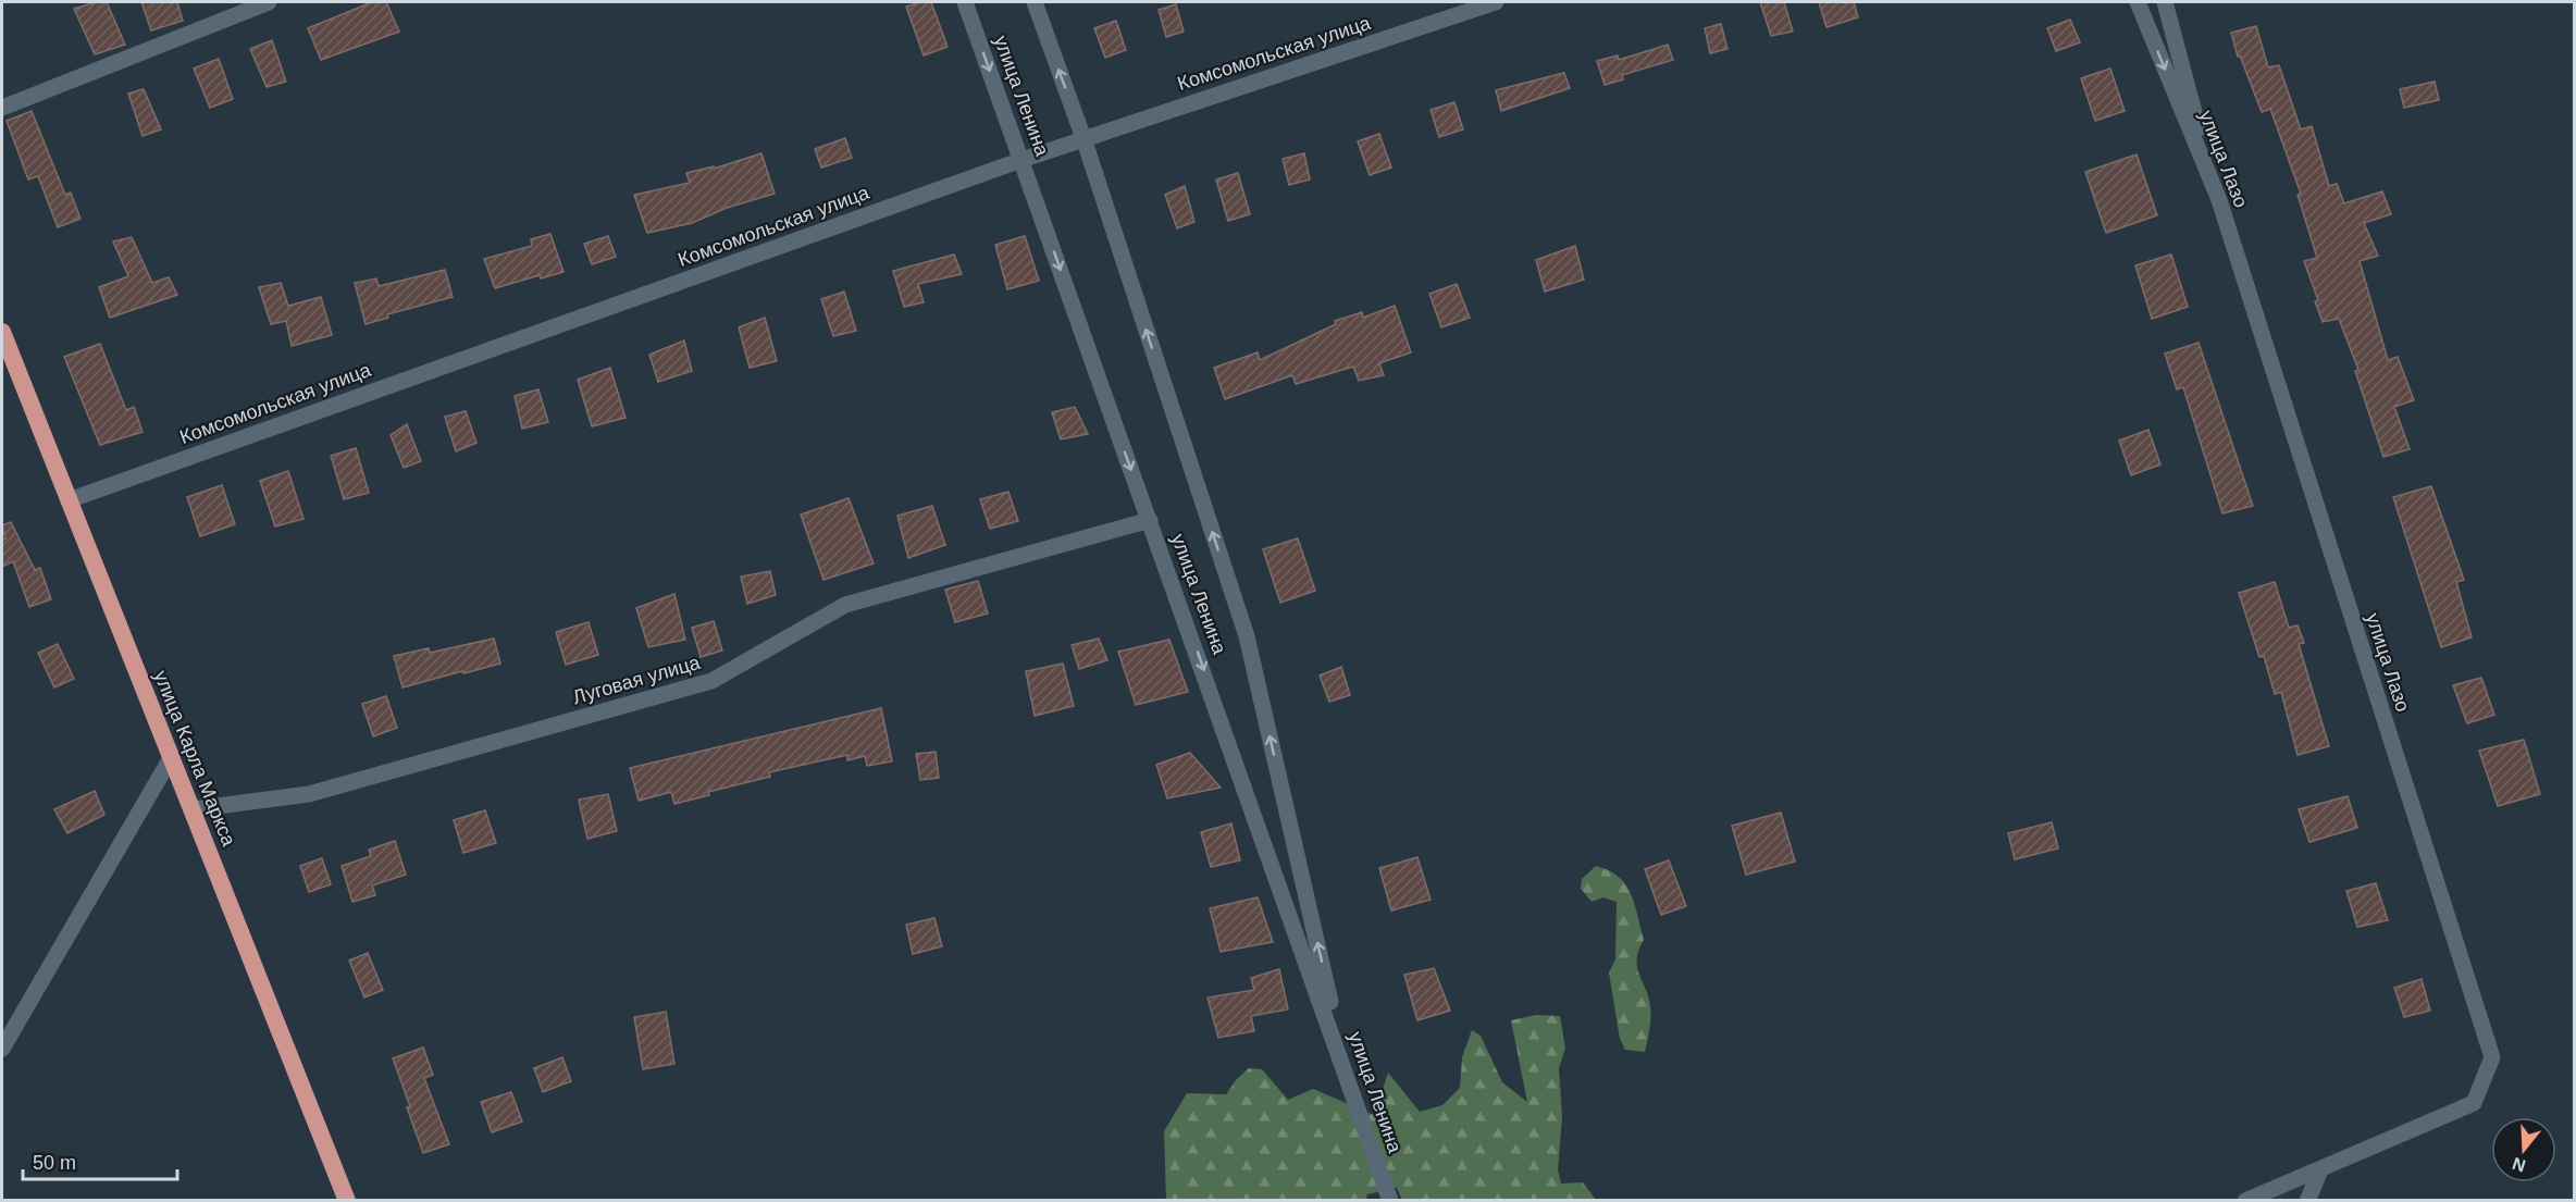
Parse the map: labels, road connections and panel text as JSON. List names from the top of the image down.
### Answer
{
  "streets": {
    "highway": ["улица Карла Маркса"],
    "street": [
      "Комсомольская улица",
      "улица Ленина",
      "улица Лазо",
      "Луговая улица"
    ]
  },
  "crossings": [
    ["Комсомольская улица", "улица Ленина"],
    ["Комсомольская улица", "улица Карла Маркса"],
    ["улица Ленина", "Луговая улица"],
    ["Луговая улица", "улица Карла Маркса"]
  ],
  "scale_bar": "50 m",
  "north": "bottom"
}
